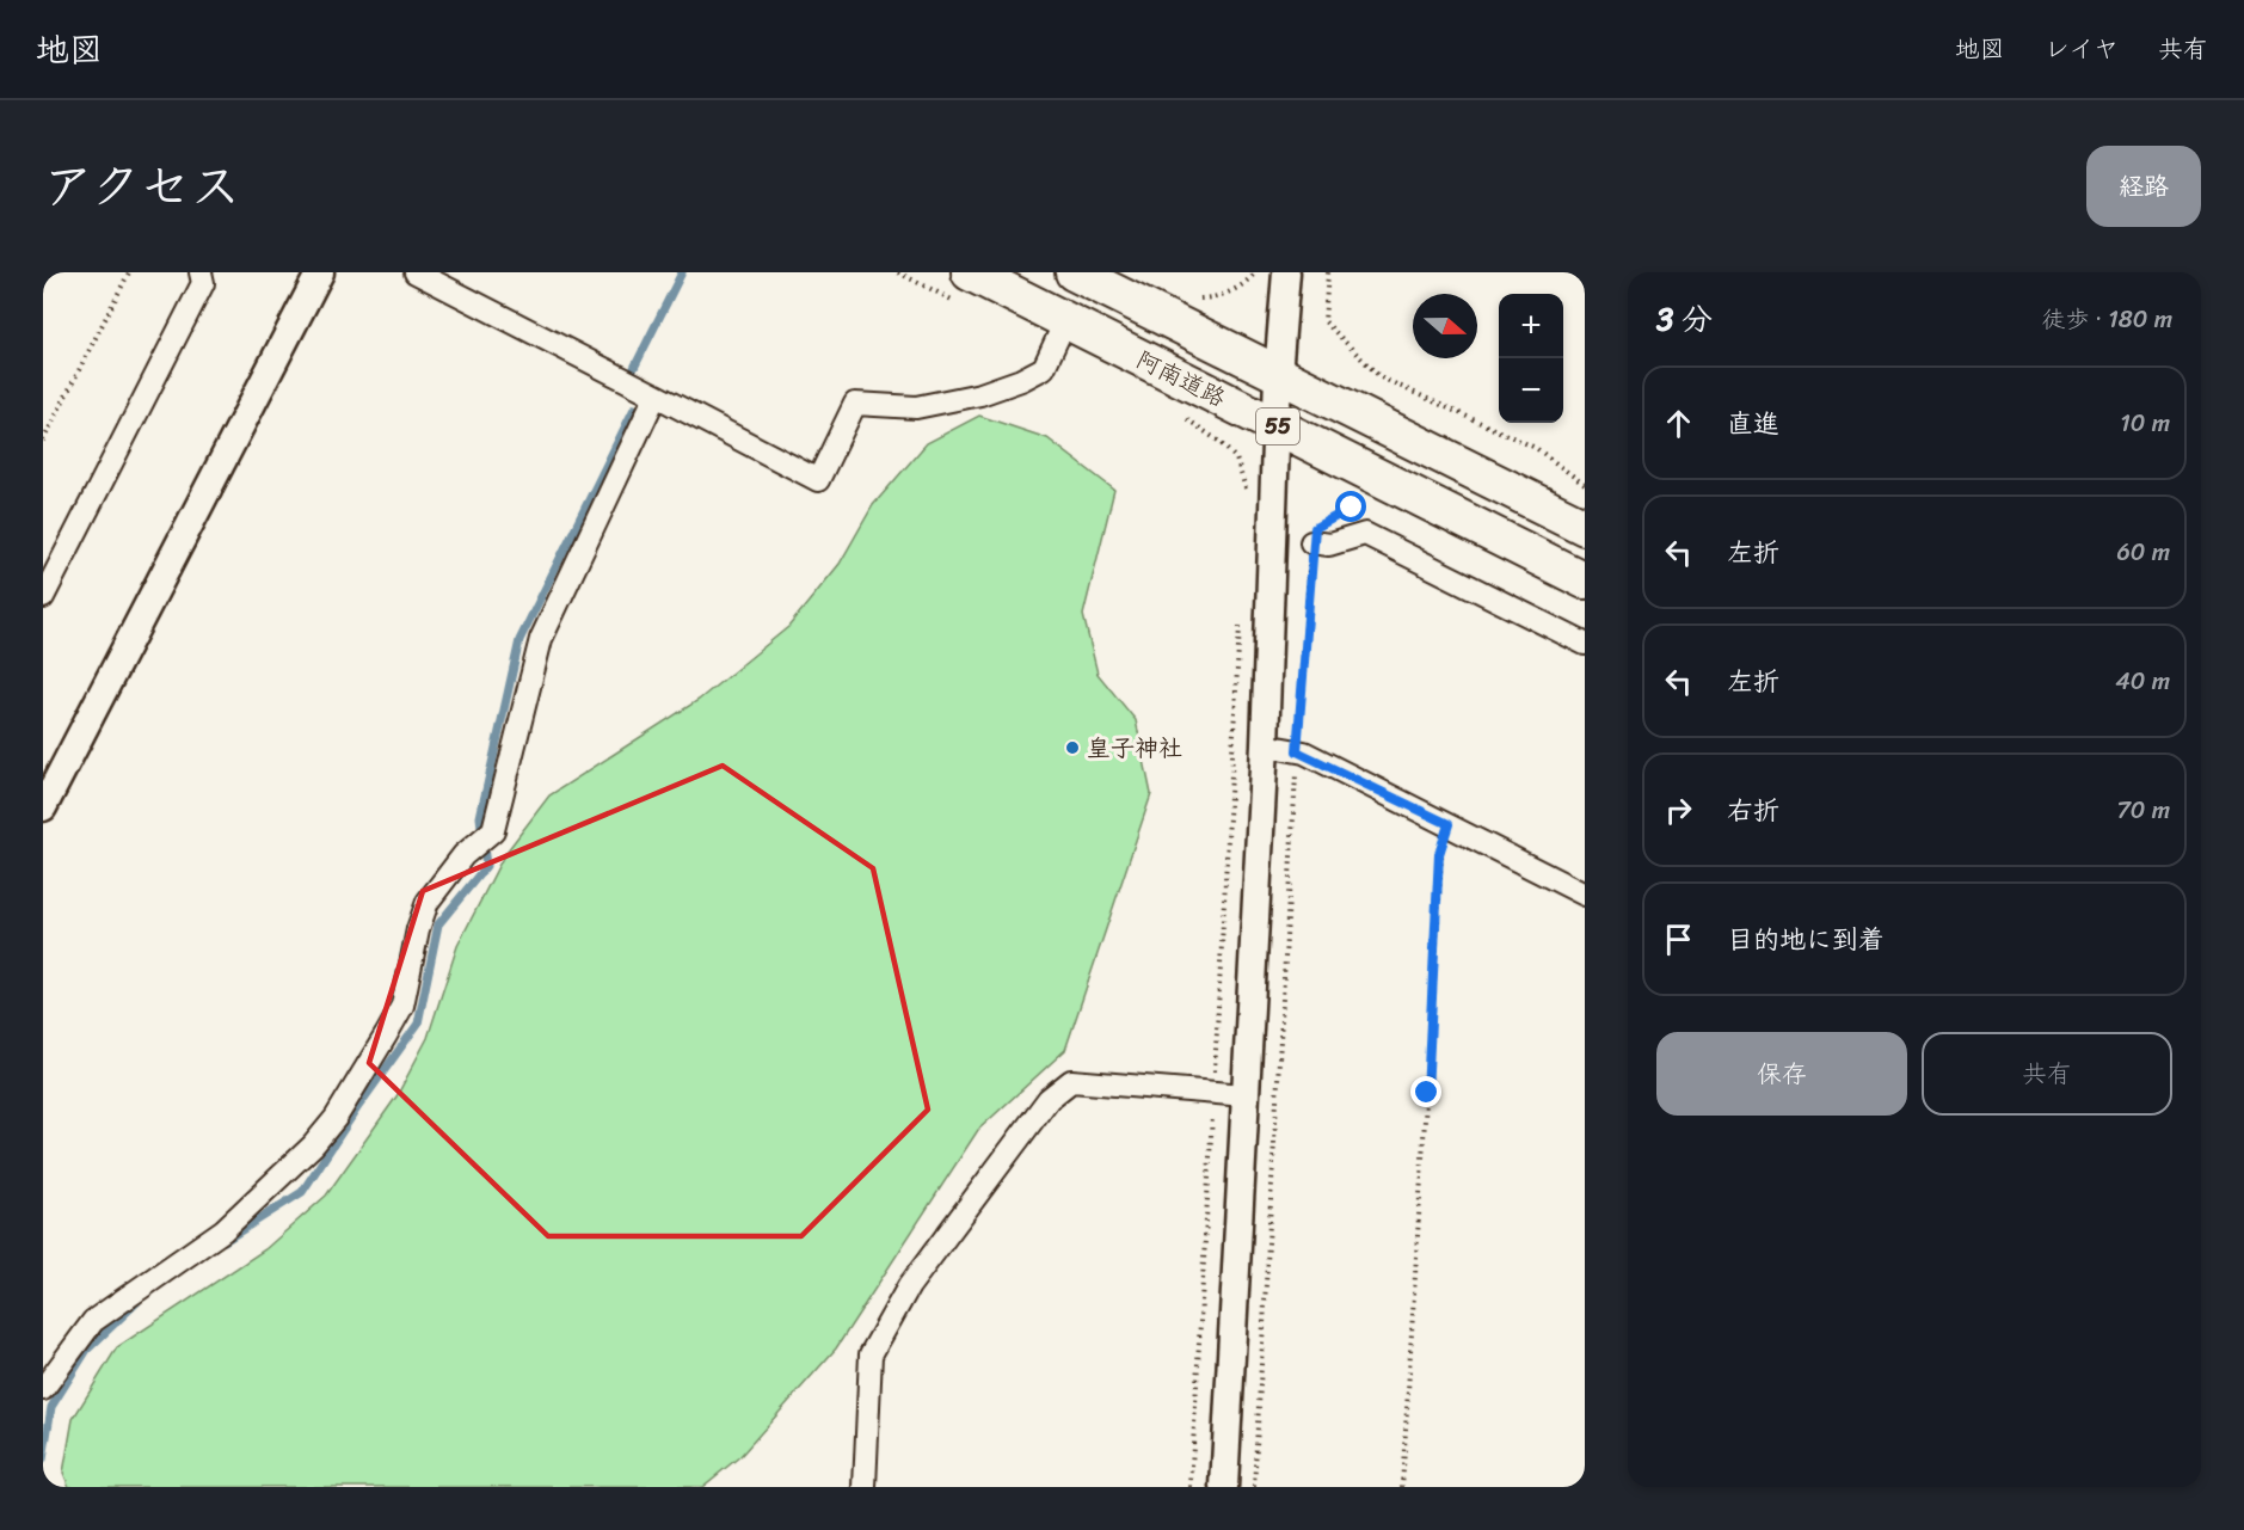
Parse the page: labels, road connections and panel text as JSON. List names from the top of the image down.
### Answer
{
  "streets": {
    "highway": ["阿南道路", "55"]
  },
  "places": ["皇子神社"],
  "north": "right",
  "page": {
    "header": "地図",
    "nav": ["地図", "レイヤ", "共有"],
    "title": "アクセス",
    "buttons": [
      "経路",
      ["保存", "共有"]
    ],
    "heading": ["3 分", "徒歩 · 180 m"],
    "map_buttons": ["+", "−"],
    "list": [
      ["直進", "10 m"],
      ["左折", "60 m"],
      ["左折", "40 m"],
      ["右折", "70 m"],
      "目的地に到着"
    ]
  }
}
